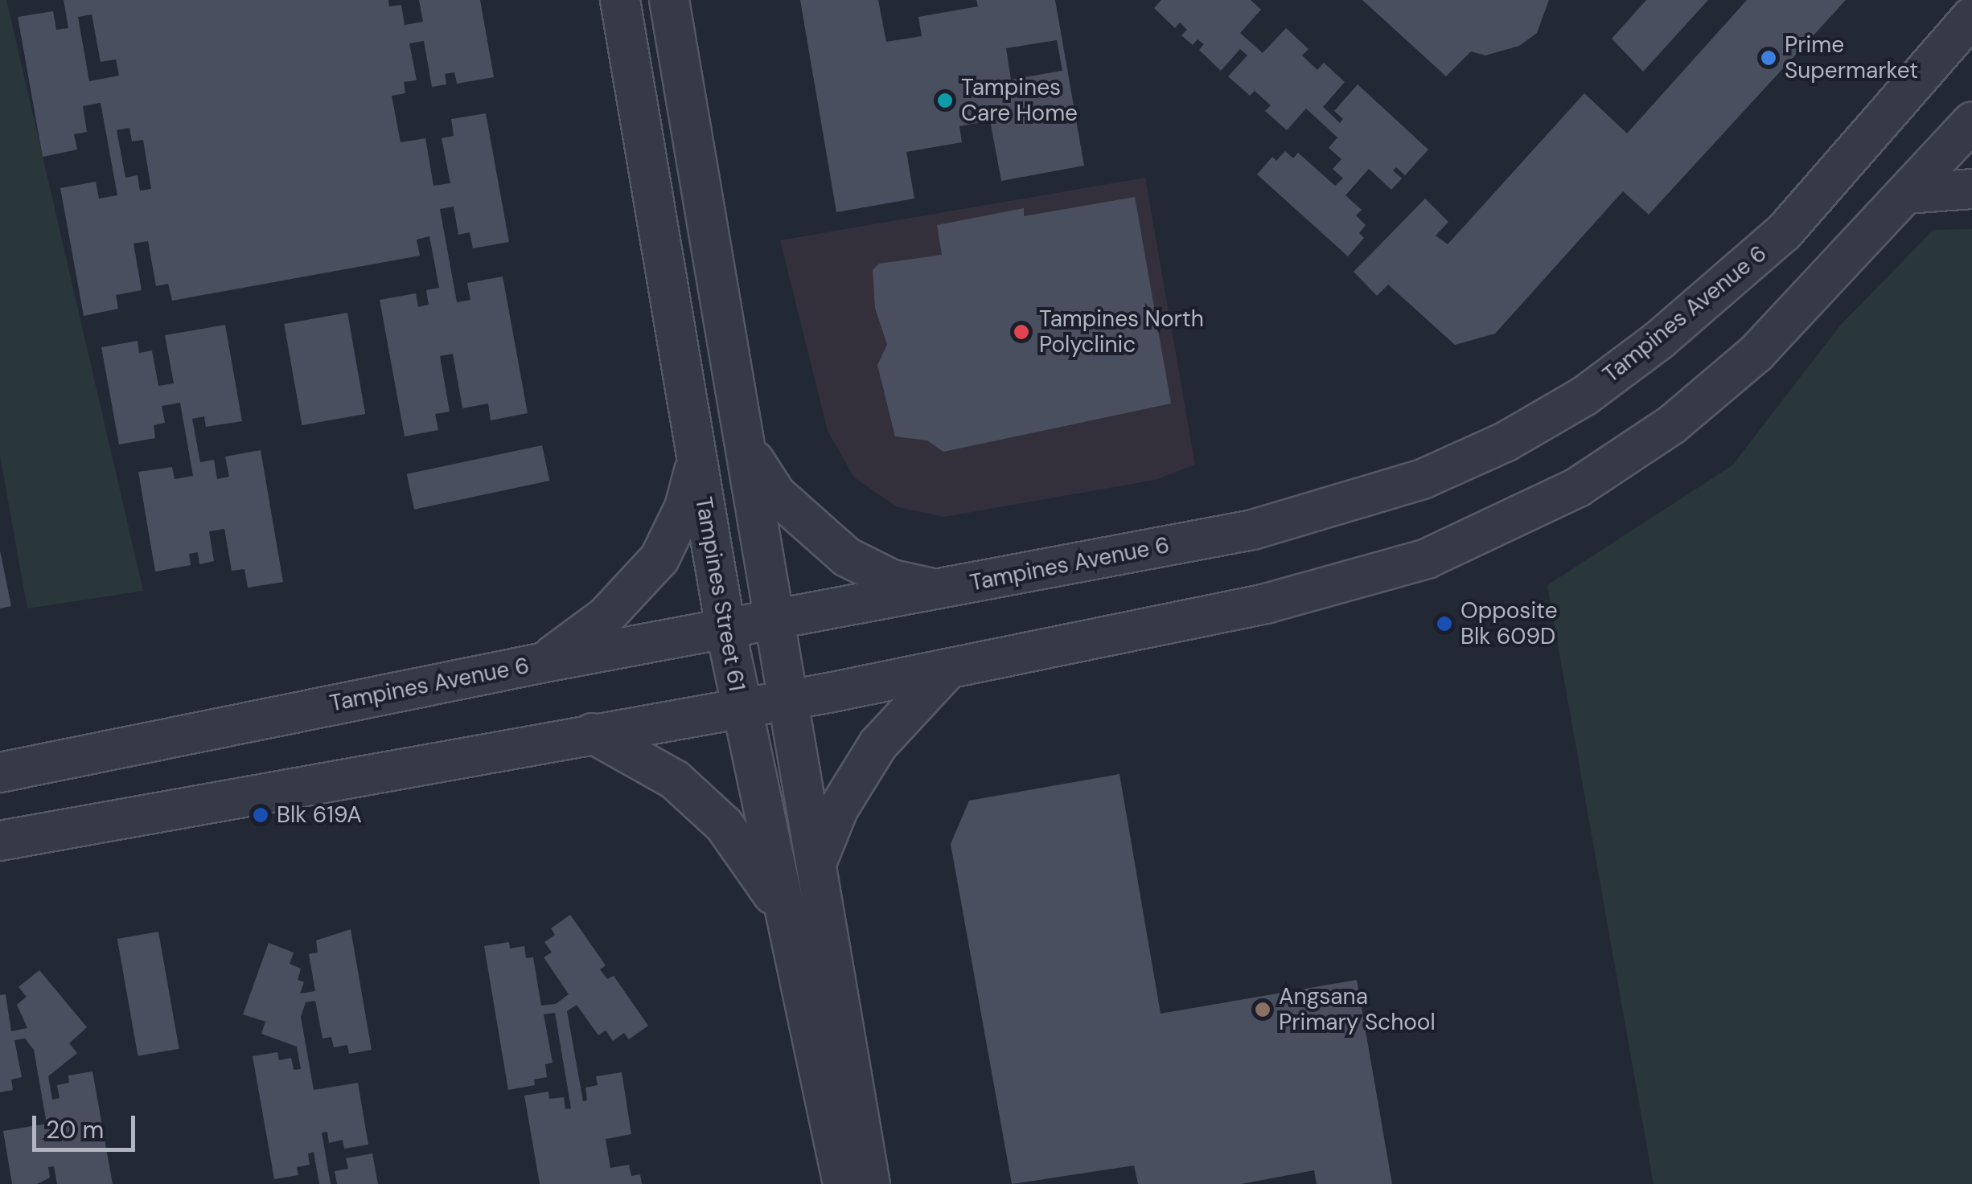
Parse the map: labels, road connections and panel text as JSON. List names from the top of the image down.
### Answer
{
  "streets": {
    "street": ["Tampines Avenue 6", "Tampines Street 61"]
  },
  "crossings": [
    ["Tampines Avenue 6", "Tampines Street 61"]
  ],
  "places": [
    "Prime Supermarket",
    "Tampines Care Home",
    "Tampines North Polyclinic",
    "Opposite Blk 609D",
    "Blk 619A",
    "Angsana Primary School"
  ],
  "scale_bar": "20 m"
}
